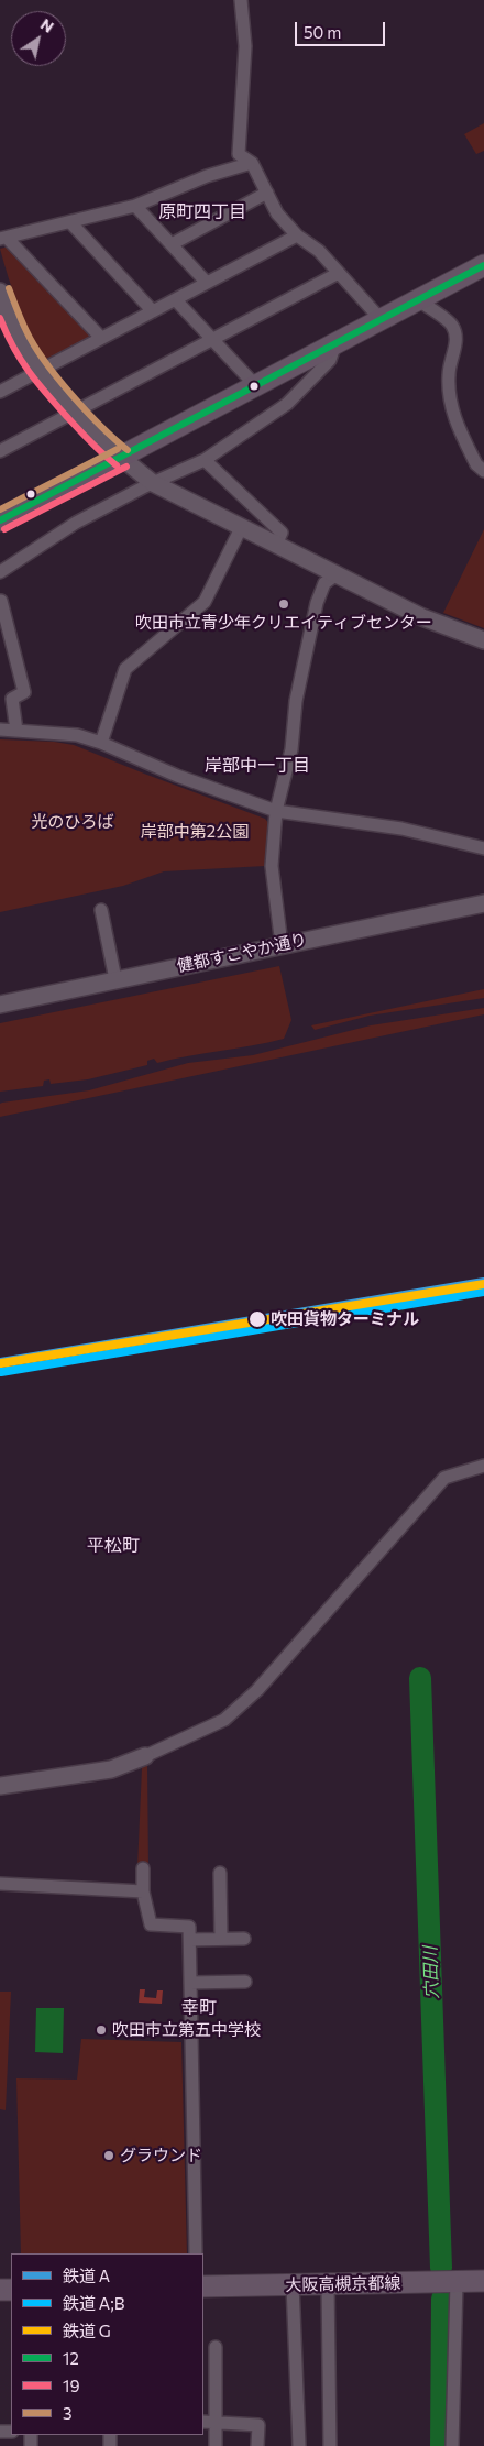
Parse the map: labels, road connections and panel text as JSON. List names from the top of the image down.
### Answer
{
  "streets": {
    "main road": ["大阪高槻京都線"],
    "street": ["健都すこやか通り"]
  },
  "districts": [
    "原町四丁目",
    "岸部中一丁目",
    "平松町",
    "幸町"
  ],
  "water": ["穴田川"],
  "parks": ["光のひろば", "岸部中第2公園"],
  "places": [
    "吹田市立青少年クリエイティブセンター",
    "吹田貨物ターミナル",
    "吹田市立第五中学校",
    "グラウンド"
  ],
  "lines": [
    "transit line 12",
    "transit line 3",
    "transit line 19",
    "rail line A",
    "rail line G",
    "rail line A;B"
  ],
  "legend": [
    "鉄道 A",
    "鉄道 A;B",
    "鉄道 G",
    "12",
    "19",
    "3"
  ],
  "scale_bar": "50 m",
  "north": "top right"
}
